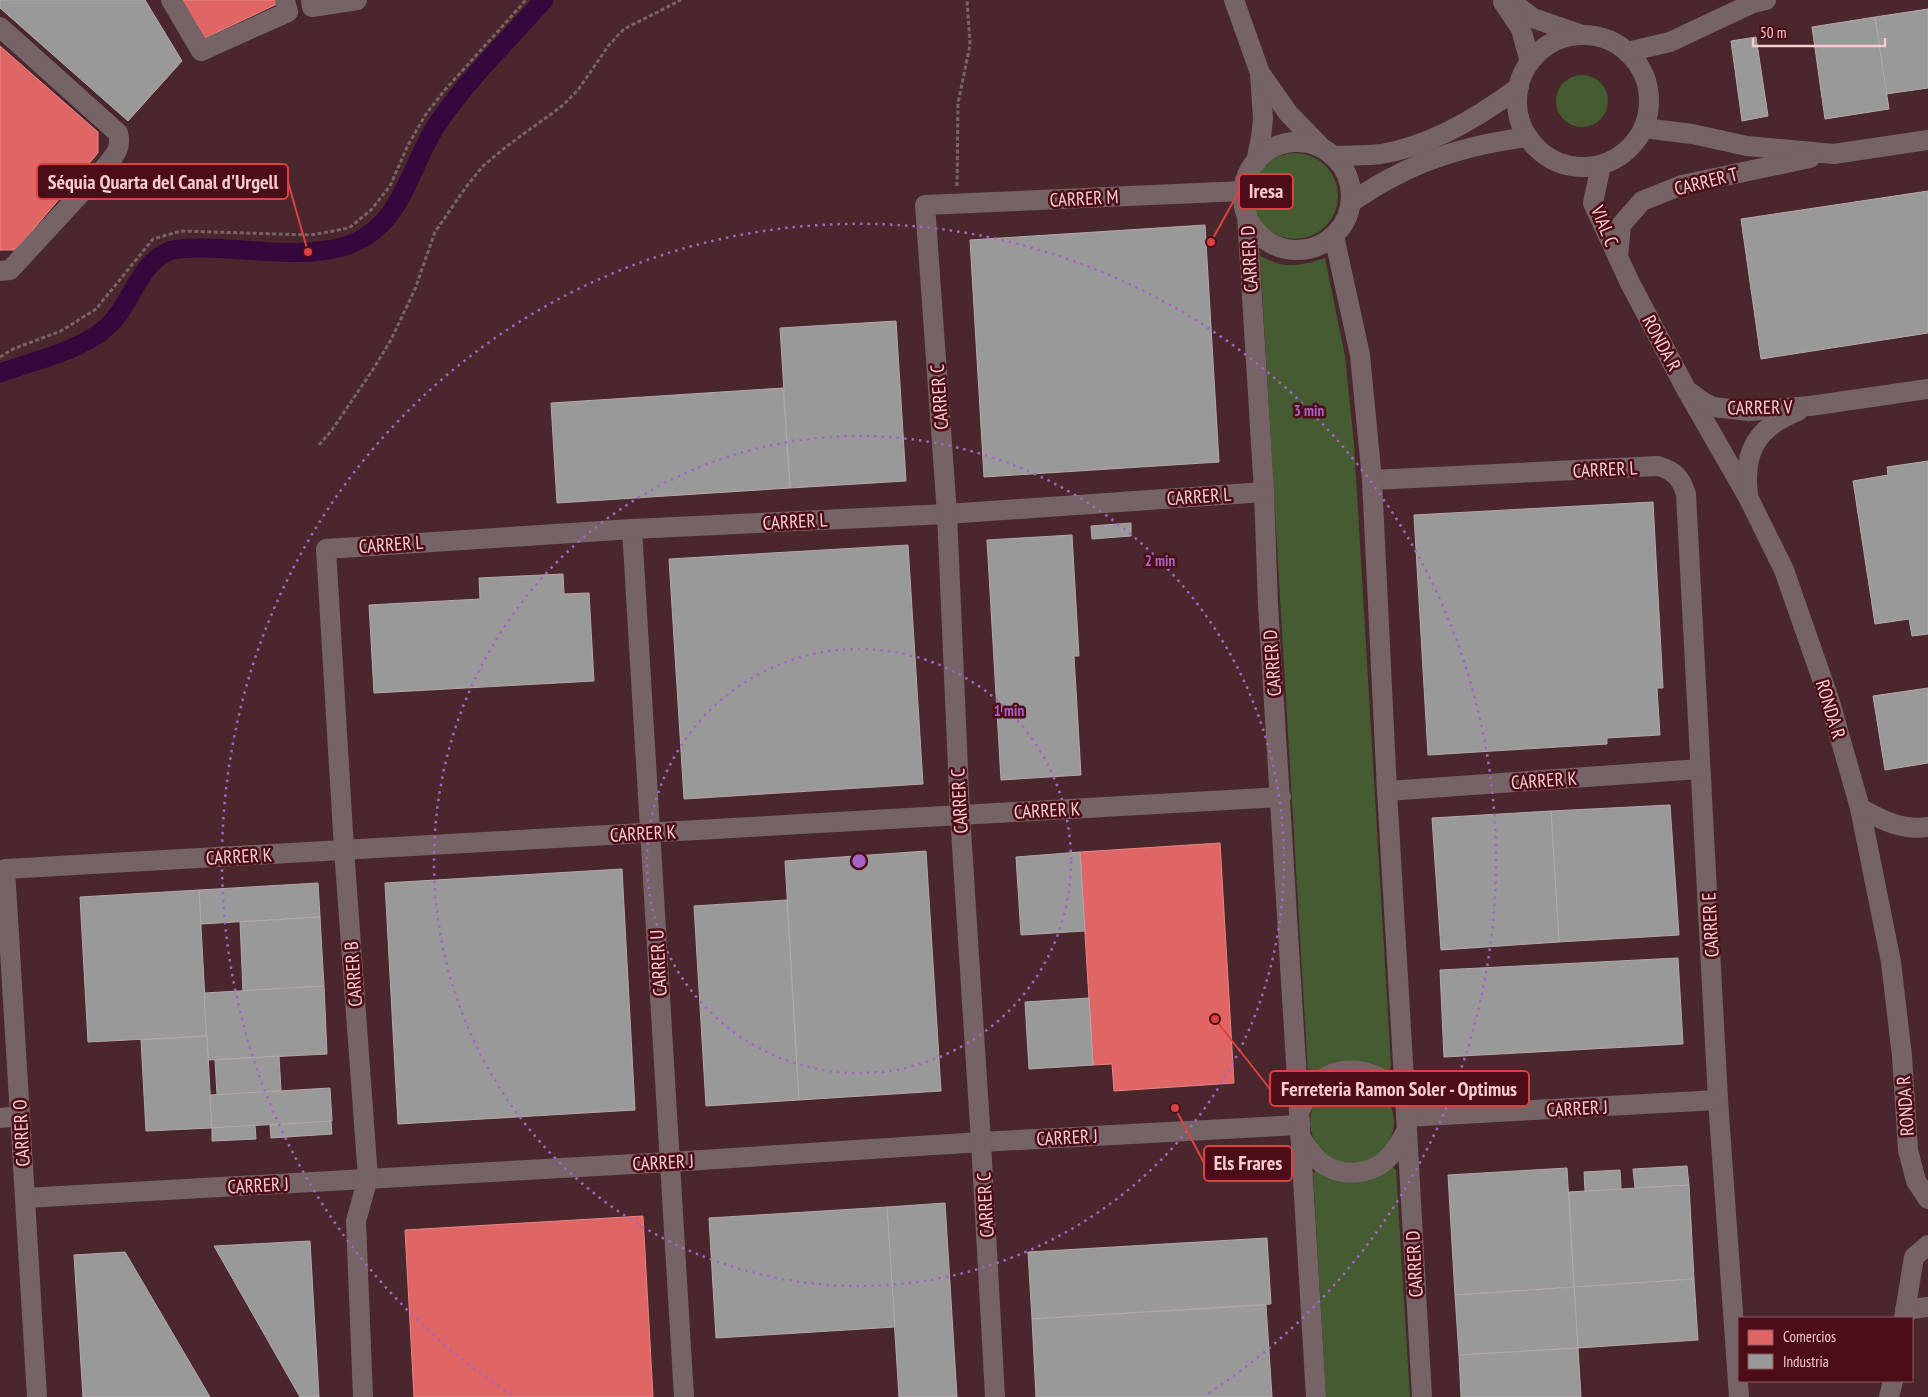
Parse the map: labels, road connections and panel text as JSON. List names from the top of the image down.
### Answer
{
  "streets": {
    "street": [
      "CARRER T",
      "CARRER M",
      "VIAL C",
      "CARRER D",
      "RONDA R",
      "CARRER C",
      "CARRER V",
      "CARRER L",
      "CARRER K",
      "CARRER E",
      "CARRER U",
      "CARRER B",
      "CARRER J",
      "CARRER O"
    ]
  },
  "crossings": [
    ["CARRER T", "VIAL C"],
    ["CARRER T", "RONDA R"],
    ["CARRER M", "CARRER D"],
    ["CARRER M", "CARRER C"],
    ["VIAL C", "RONDA R"],
    ["CARRER D", "CARRER L"],
    ["CARRER D", "CARRER K"],
    ["CARRER D", "CARRER J"],
    ["RONDA R", "CARRER V"],
    ["CARRER C", "CARRER L"],
    ["CARRER C", "CARRER K"],
    ["CARRER C", "CARRER J"],
    ["CARRER L", "CARRER E"],
    ["CARRER L", "CARRER U"],
    ["CARRER L", "CARRER B"],
    ["CARRER K", "CARRER E"],
    ["CARRER K", "CARRER U"],
    ["CARRER K", "CARRER B"],
    ["CARRER K", "CARRER O"],
    ["CARRER E", "CARRER J"],
    ["CARRER U", "CARRER J"],
    ["CARRER B", "CARRER J"],
    ["CARRER J", "CARRER O"]
  ],
  "places": [
    "Iresa",
    "Séquia Quarta del Canal d'Urgell",
    "Ferreteria Ramon Soler - Optimus",
    "Els Frares"
  ],
  "legend": ["Comercios", "Industria"],
  "scale_bar": "50 m",
  "rings": ["3 min", "2 min", "1 min"]
}
